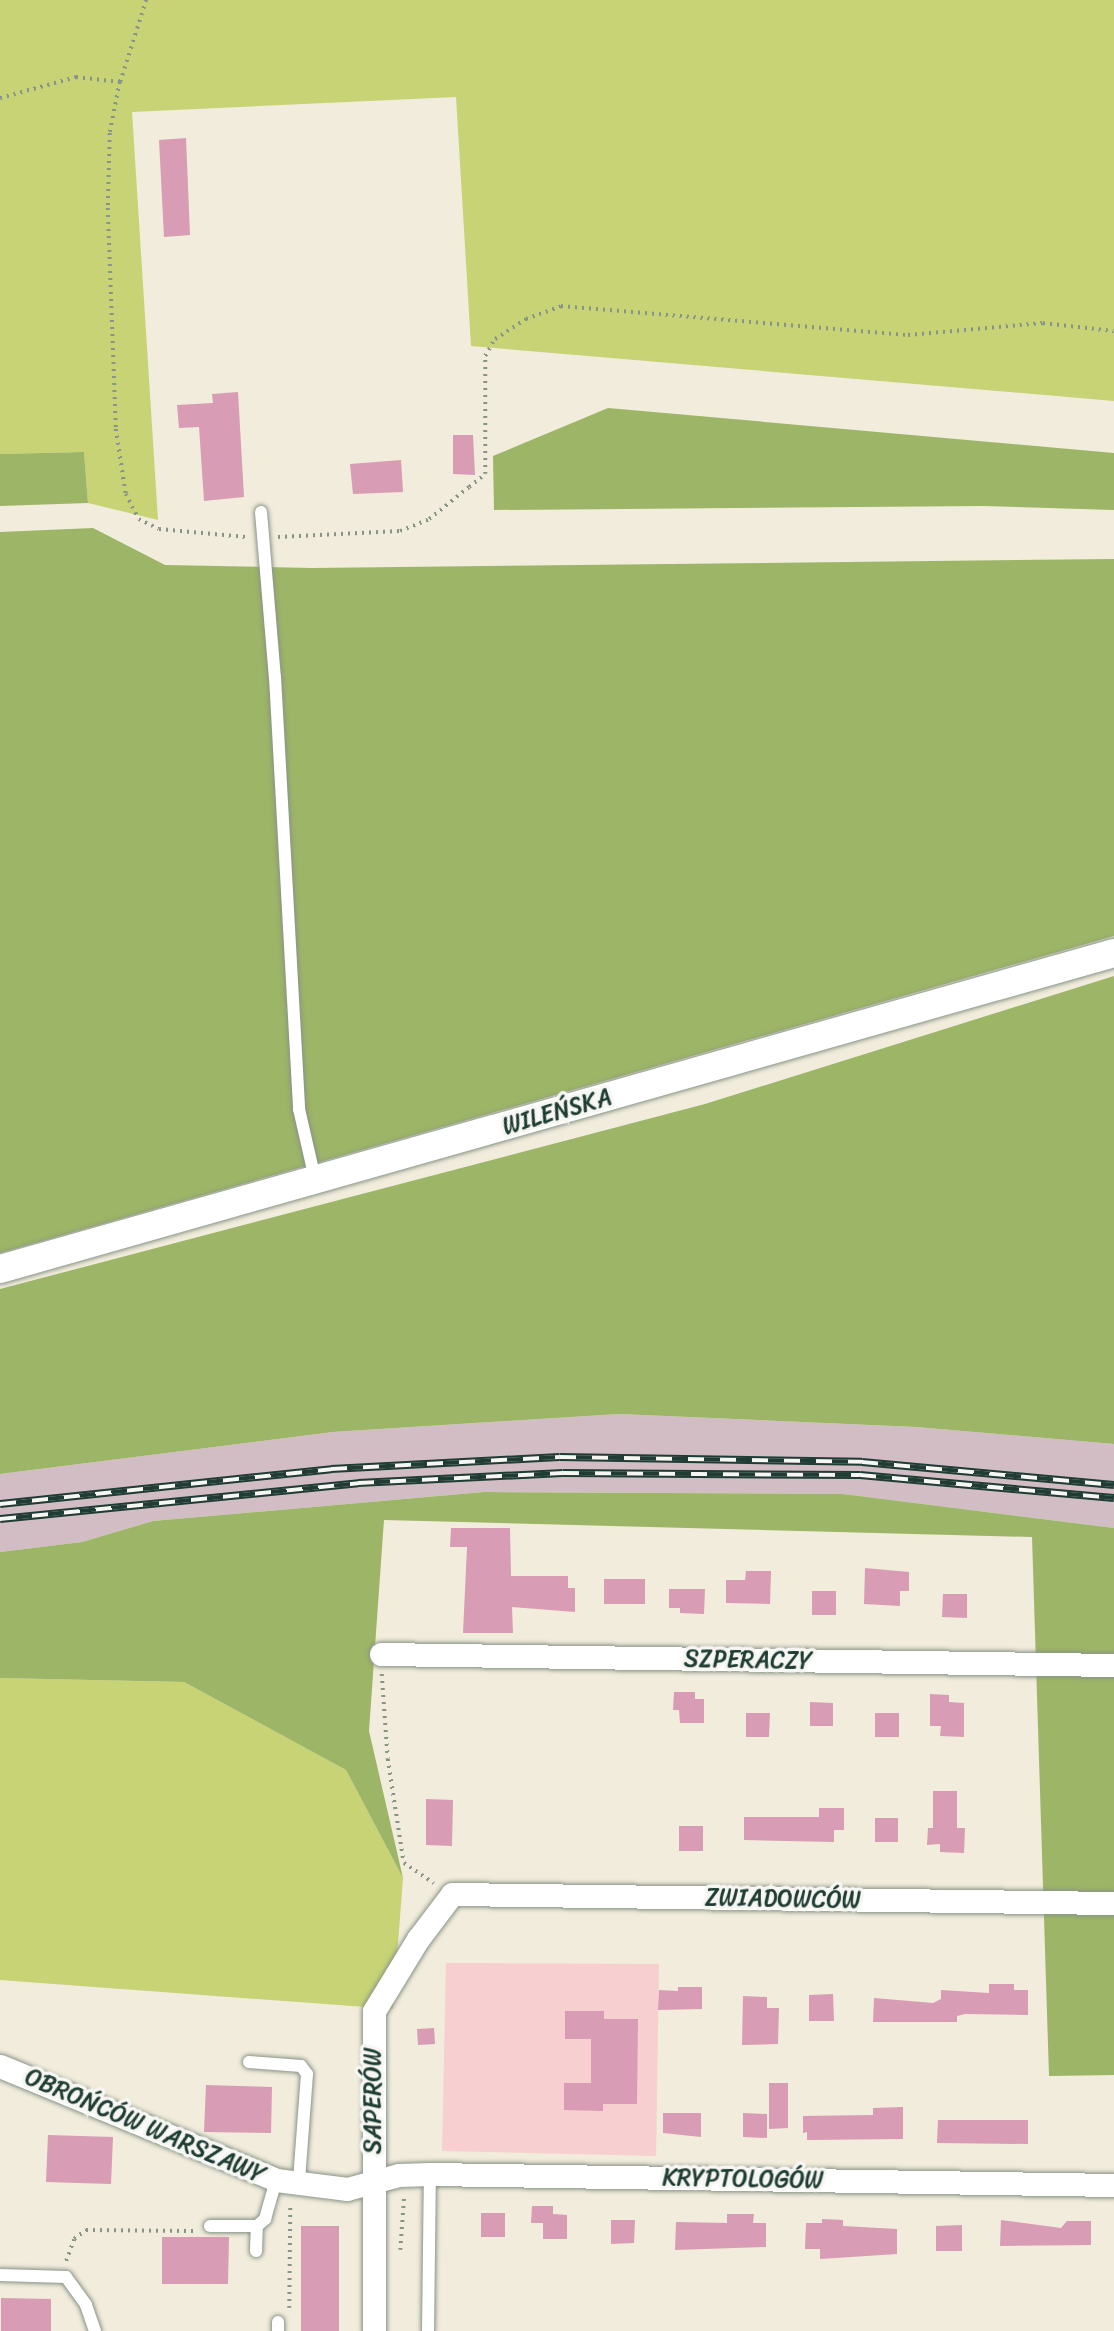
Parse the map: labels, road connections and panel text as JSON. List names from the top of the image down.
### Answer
{
  "streets": {
    "street": [
      "WILEŃSKA",
      "SZPERACZY",
      "ZWIADOWCÓW",
      "SAPERÓW",
      "OBROŃCÓW WARSZAWY",
      "KRYPTOLOGÓW"
    ]
  },
  "crossings": [
    ["ZWIADOWCÓW", "SAPERÓW"],
    ["SAPERÓW", "OBROŃCÓW WARSZAWY"],
    ["SAPERÓW", "KRYPTOLOGÓW"],
    ["OBROŃCÓW WARSZAWY", "KRYPTOLOGÓW"]
  ]
}
